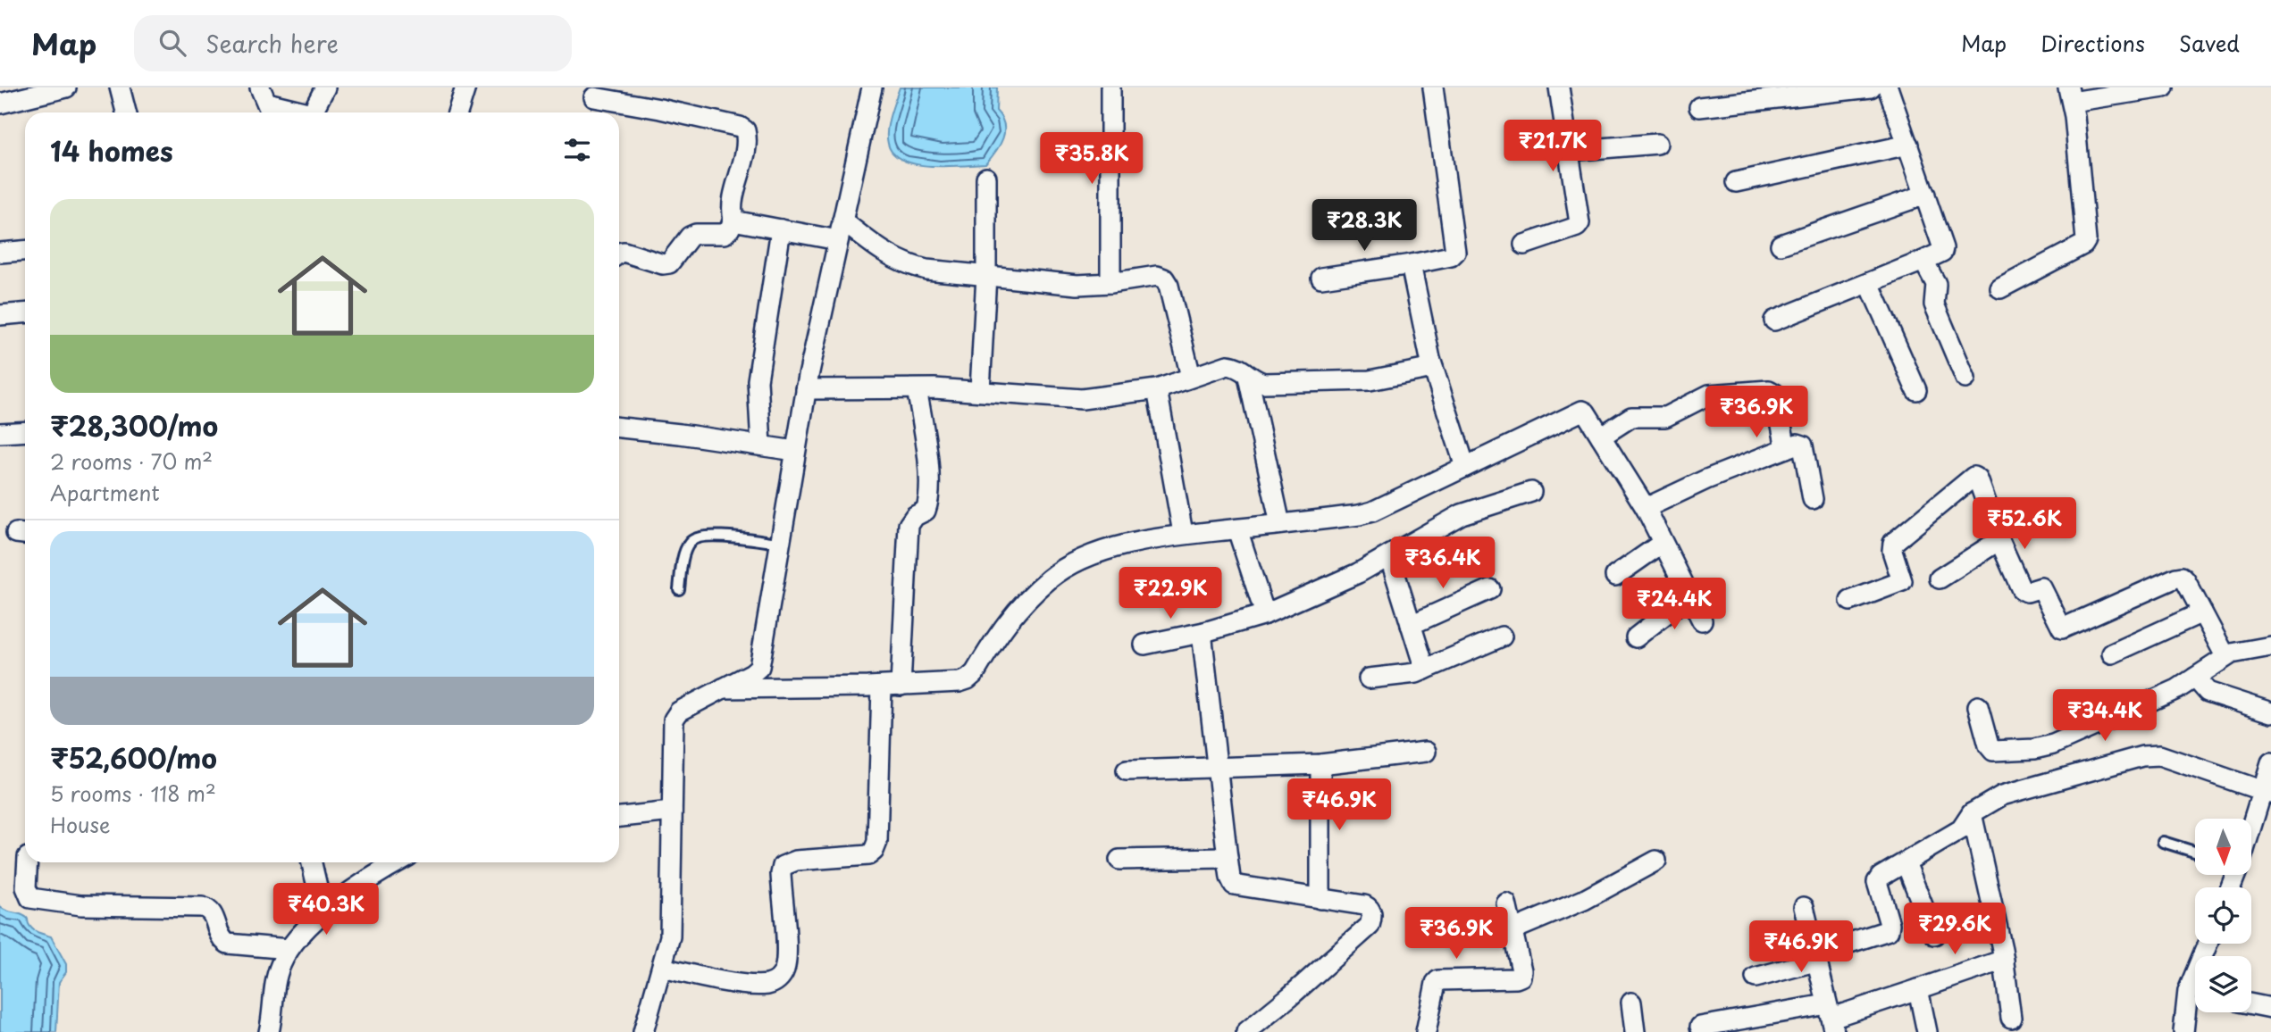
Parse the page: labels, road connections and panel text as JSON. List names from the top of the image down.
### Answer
{
  "north": "bottom",
  "page": {
    "header": "Map",
    "search": "Search here",
    "nav": ["Map", "Directions", "Saved"],
    "heading": "14 homes",
    "price": [
      "₹21.7K",
      "₹35.8K",
      "₹28.3K",
      "₹36.9K",
      "₹52.6K",
      "₹36.4K",
      "₹22.9K",
      "₹24.4K",
      "₹34.4K",
      "₹46.9K",
      "₹40.3K",
      "₹29.6K",
      "₹36.9K",
      "₹46.9K"
    ],
    "list": [
      {
        "name": "₹28,300/mo",
        "note": "2 rooms · 70 m² · Apartment"
      },
      {
        "name": "₹52,600/mo",
        "note": "5 rooms · 118 m² · House"
      }
    ]
  }
}
